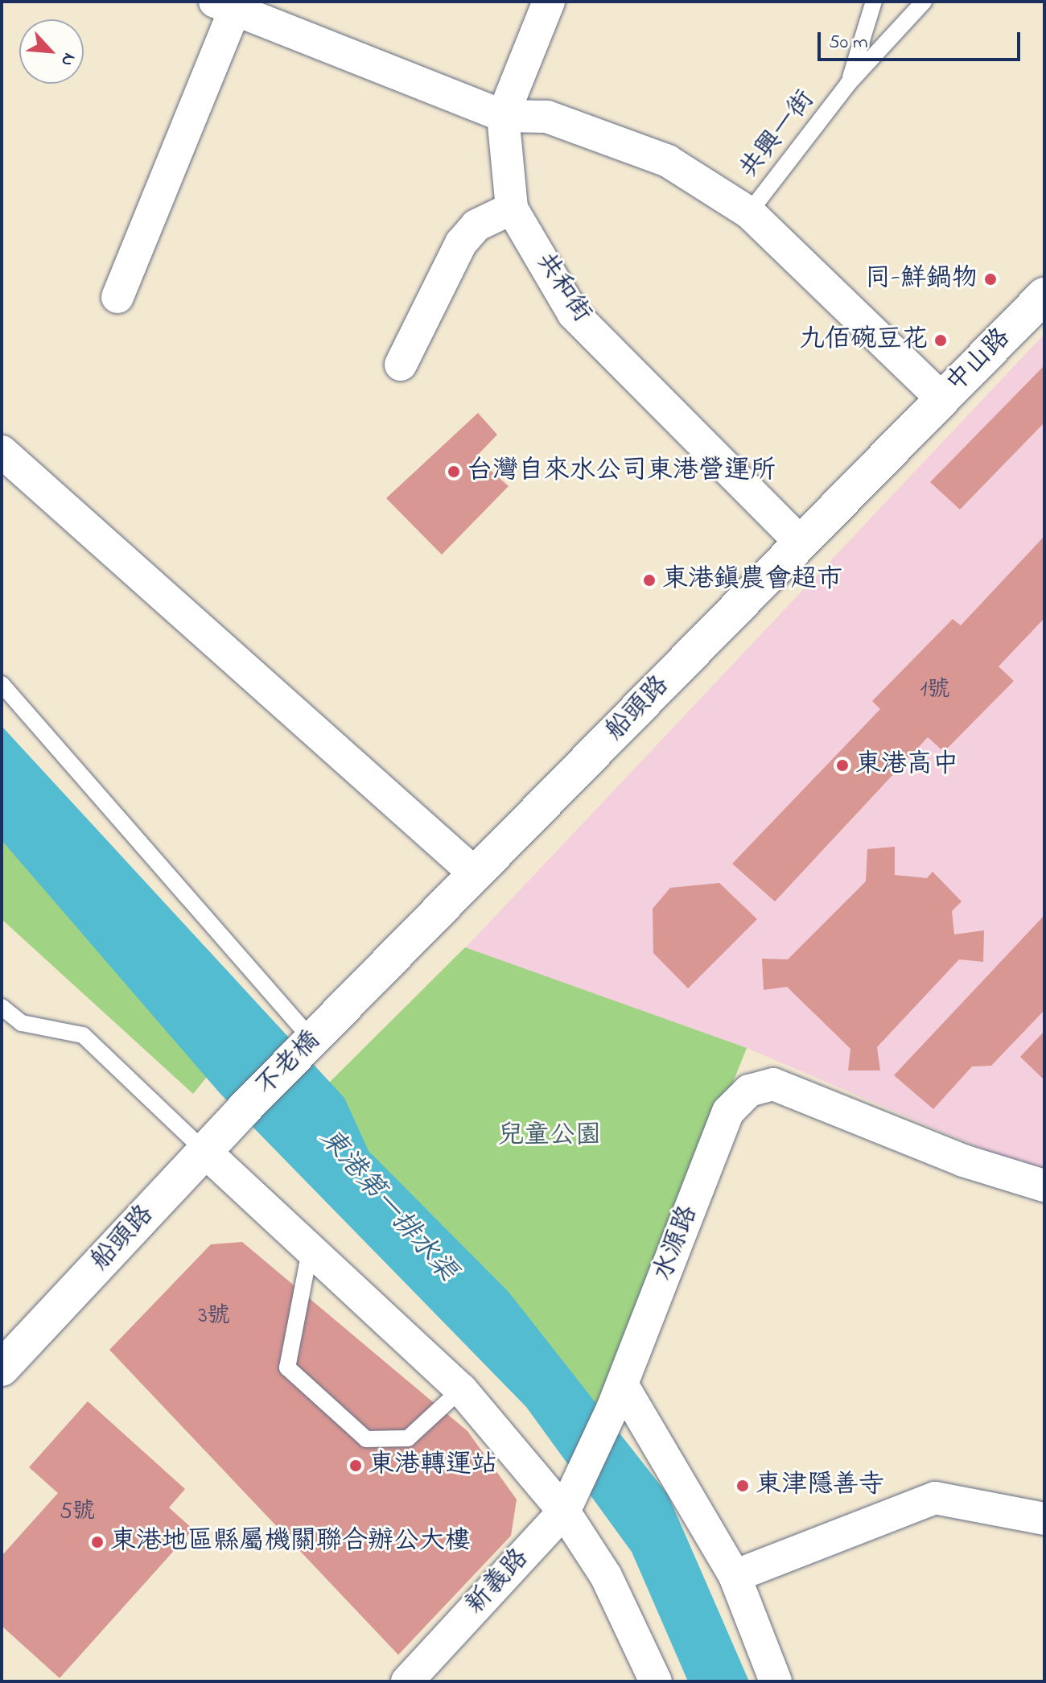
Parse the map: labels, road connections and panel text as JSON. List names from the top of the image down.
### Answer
{
  "streets": {
    "main road": ["中山路", "船頭路", "不老橋"],
    "street": ["共和街", "水源路", "新義路"],
    "lane": ["共興一街"]
  },
  "crossings": [
    ["共和街", "船頭路"],
    ["中山路", "船頭路"],
    ["船頭路", "不老橋"],
    ["水源路", "新義路"]
  ],
  "water": ["東港第一排水渠"],
  "parks": ["兒童公園"],
  "places": [
    "同-鮮鍋物",
    "九佰碗豆花",
    "台灣自來水公司東港營運所",
    "東港鎮農會超市",
    "東港高中",
    "東港轉運站",
    "東津隱善寺",
    "東港地區縣屬機關聯合辦公大樓"
  ],
  "house_numbers": ["1號", "3號", "5號"],
  "scale_bar": "50 m",
  "north": "bottom right"
}
